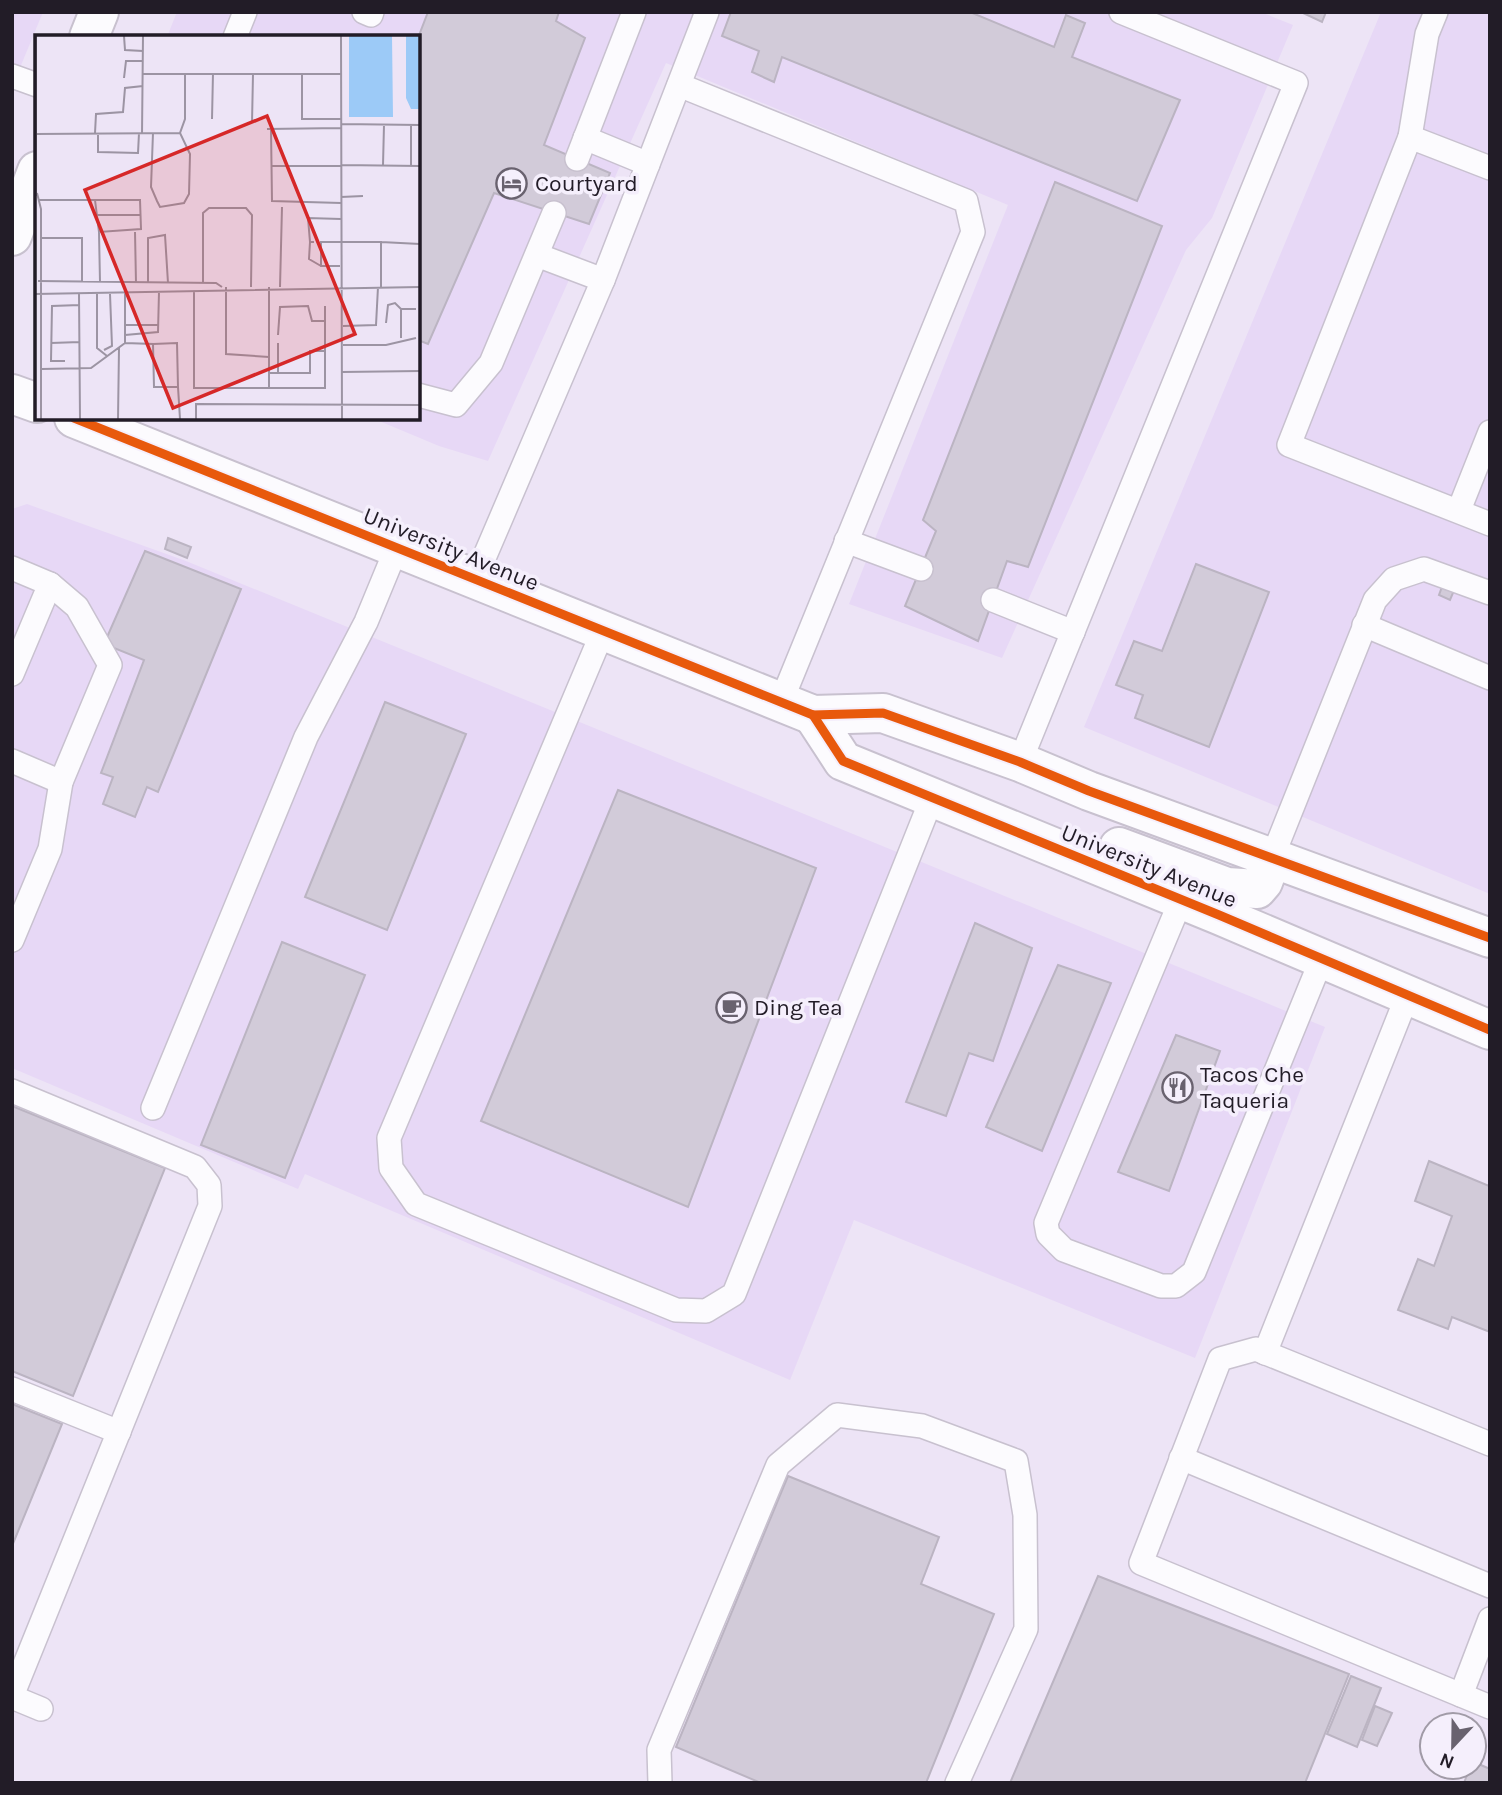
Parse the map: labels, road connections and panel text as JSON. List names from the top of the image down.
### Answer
{
  "streets": {
    "main road": ["University Avenue"]
  },
  "places": {
    "hotel": ["Courtyard"],
    "cafe": ["Ding Tea"],
    "restaurant": ["Tacos Che Taqueria"]
  },
  "north": "bottom"
}
